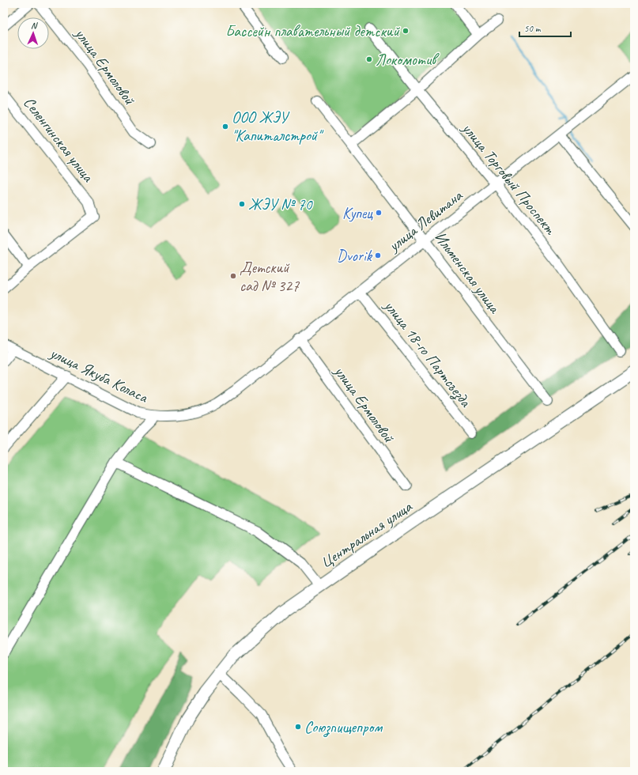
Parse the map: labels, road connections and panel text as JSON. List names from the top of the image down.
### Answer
{
  "streets": {
    "main road": ["Центральная улица"],
    "street": [
      "улица Ермоловой",
      "Селенгинская улица",
      "улица Торговый Проспект",
      "улица Левитана",
      "Ильменская улица",
      "улица 18-го Партсъезда",
      "улица Якуба Коласа"
    ]
  },
  "crossings": [
    ["улица Ермоловой", "улица Левитана"],
    ["улица Торговый Проспект", "улица Левитана"],
    ["улица Левитана", "Ильменская улица"],
    ["улица Левитана", "улица 18-го Партсъезда"],
    ["улица Левитана", "улица Якуба Коласа"]
  ],
  "places": [
    "Бассейн плавательный детский",
    "Локомотив",
    "ООО ЖЭУ \"Капиталстрой\"",
    "ЖЭУ № 70",
    "Купец",
    "Dvorik",
    "Детский сад № 327",
    "Союзпищепром"
  ],
  "scale_bar": "50 m",
  "north": "top"
}
